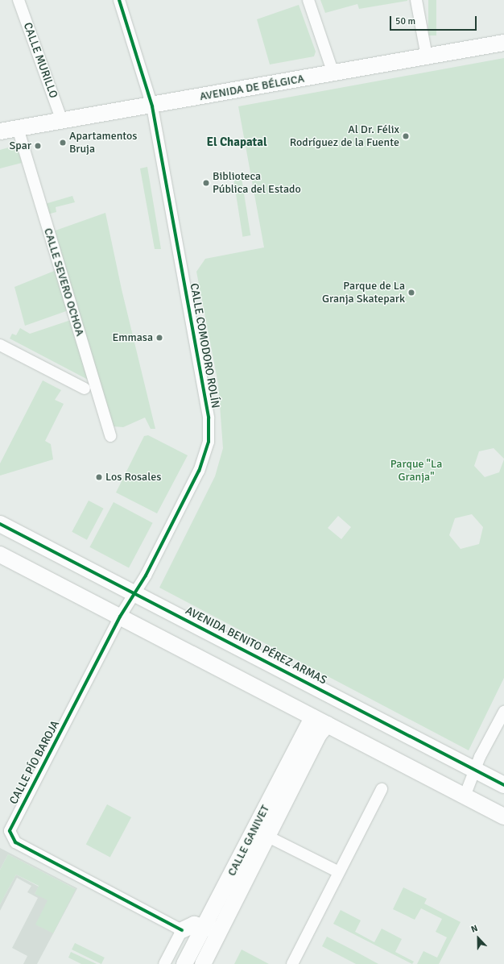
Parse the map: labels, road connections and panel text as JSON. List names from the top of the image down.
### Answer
{
  "streets": {
    "street": [
      "CALLE MURILLO",
      "AVENIDA DE BÉLGICA",
      "CALLE SEVERO OCHOA",
      "CALLE COMODORO ROLÍN",
      "AVENIDA BENITO PÉREZ ARMAS",
      "CALLE PÍO BAROJA",
      "CALLE GANIVET"
    ]
  },
  "crossings": [
    ["CALLE MURILLO", "AVENIDA DE BÉLGICA"],
    ["AVENIDA DE BÉLGICA", "CALLE SEVERO OCHOA"],
    ["AVENIDA DE BÉLGICA", "CALLE COMODORO ROLÍN"],
    ["CALLE COMODORO ROLÍN", "AVENIDA BENITO PÉREZ ARMAS"],
    ["CALLE COMODORO ROLÍN", "CALLE PÍO BAROJA"],
    ["AVENIDA BENITO PÉREZ ARMAS", "CALLE PÍO BAROJA"]
  ],
  "districts": ["El Chapatal"],
  "parks": ["Parque \"La Granja\""],
  "places": [
    "Al Dr. Félix Rodríguez de la Fuente",
    "Apartamentos Bruja",
    "Spar",
    "Biblioteca Pública del Estado",
    "Parque de La Granja Skatepark",
    "Emmasa",
    "Los Rosales"
  ],
  "scale_bar": "50 m",
  "north": "top"
}
